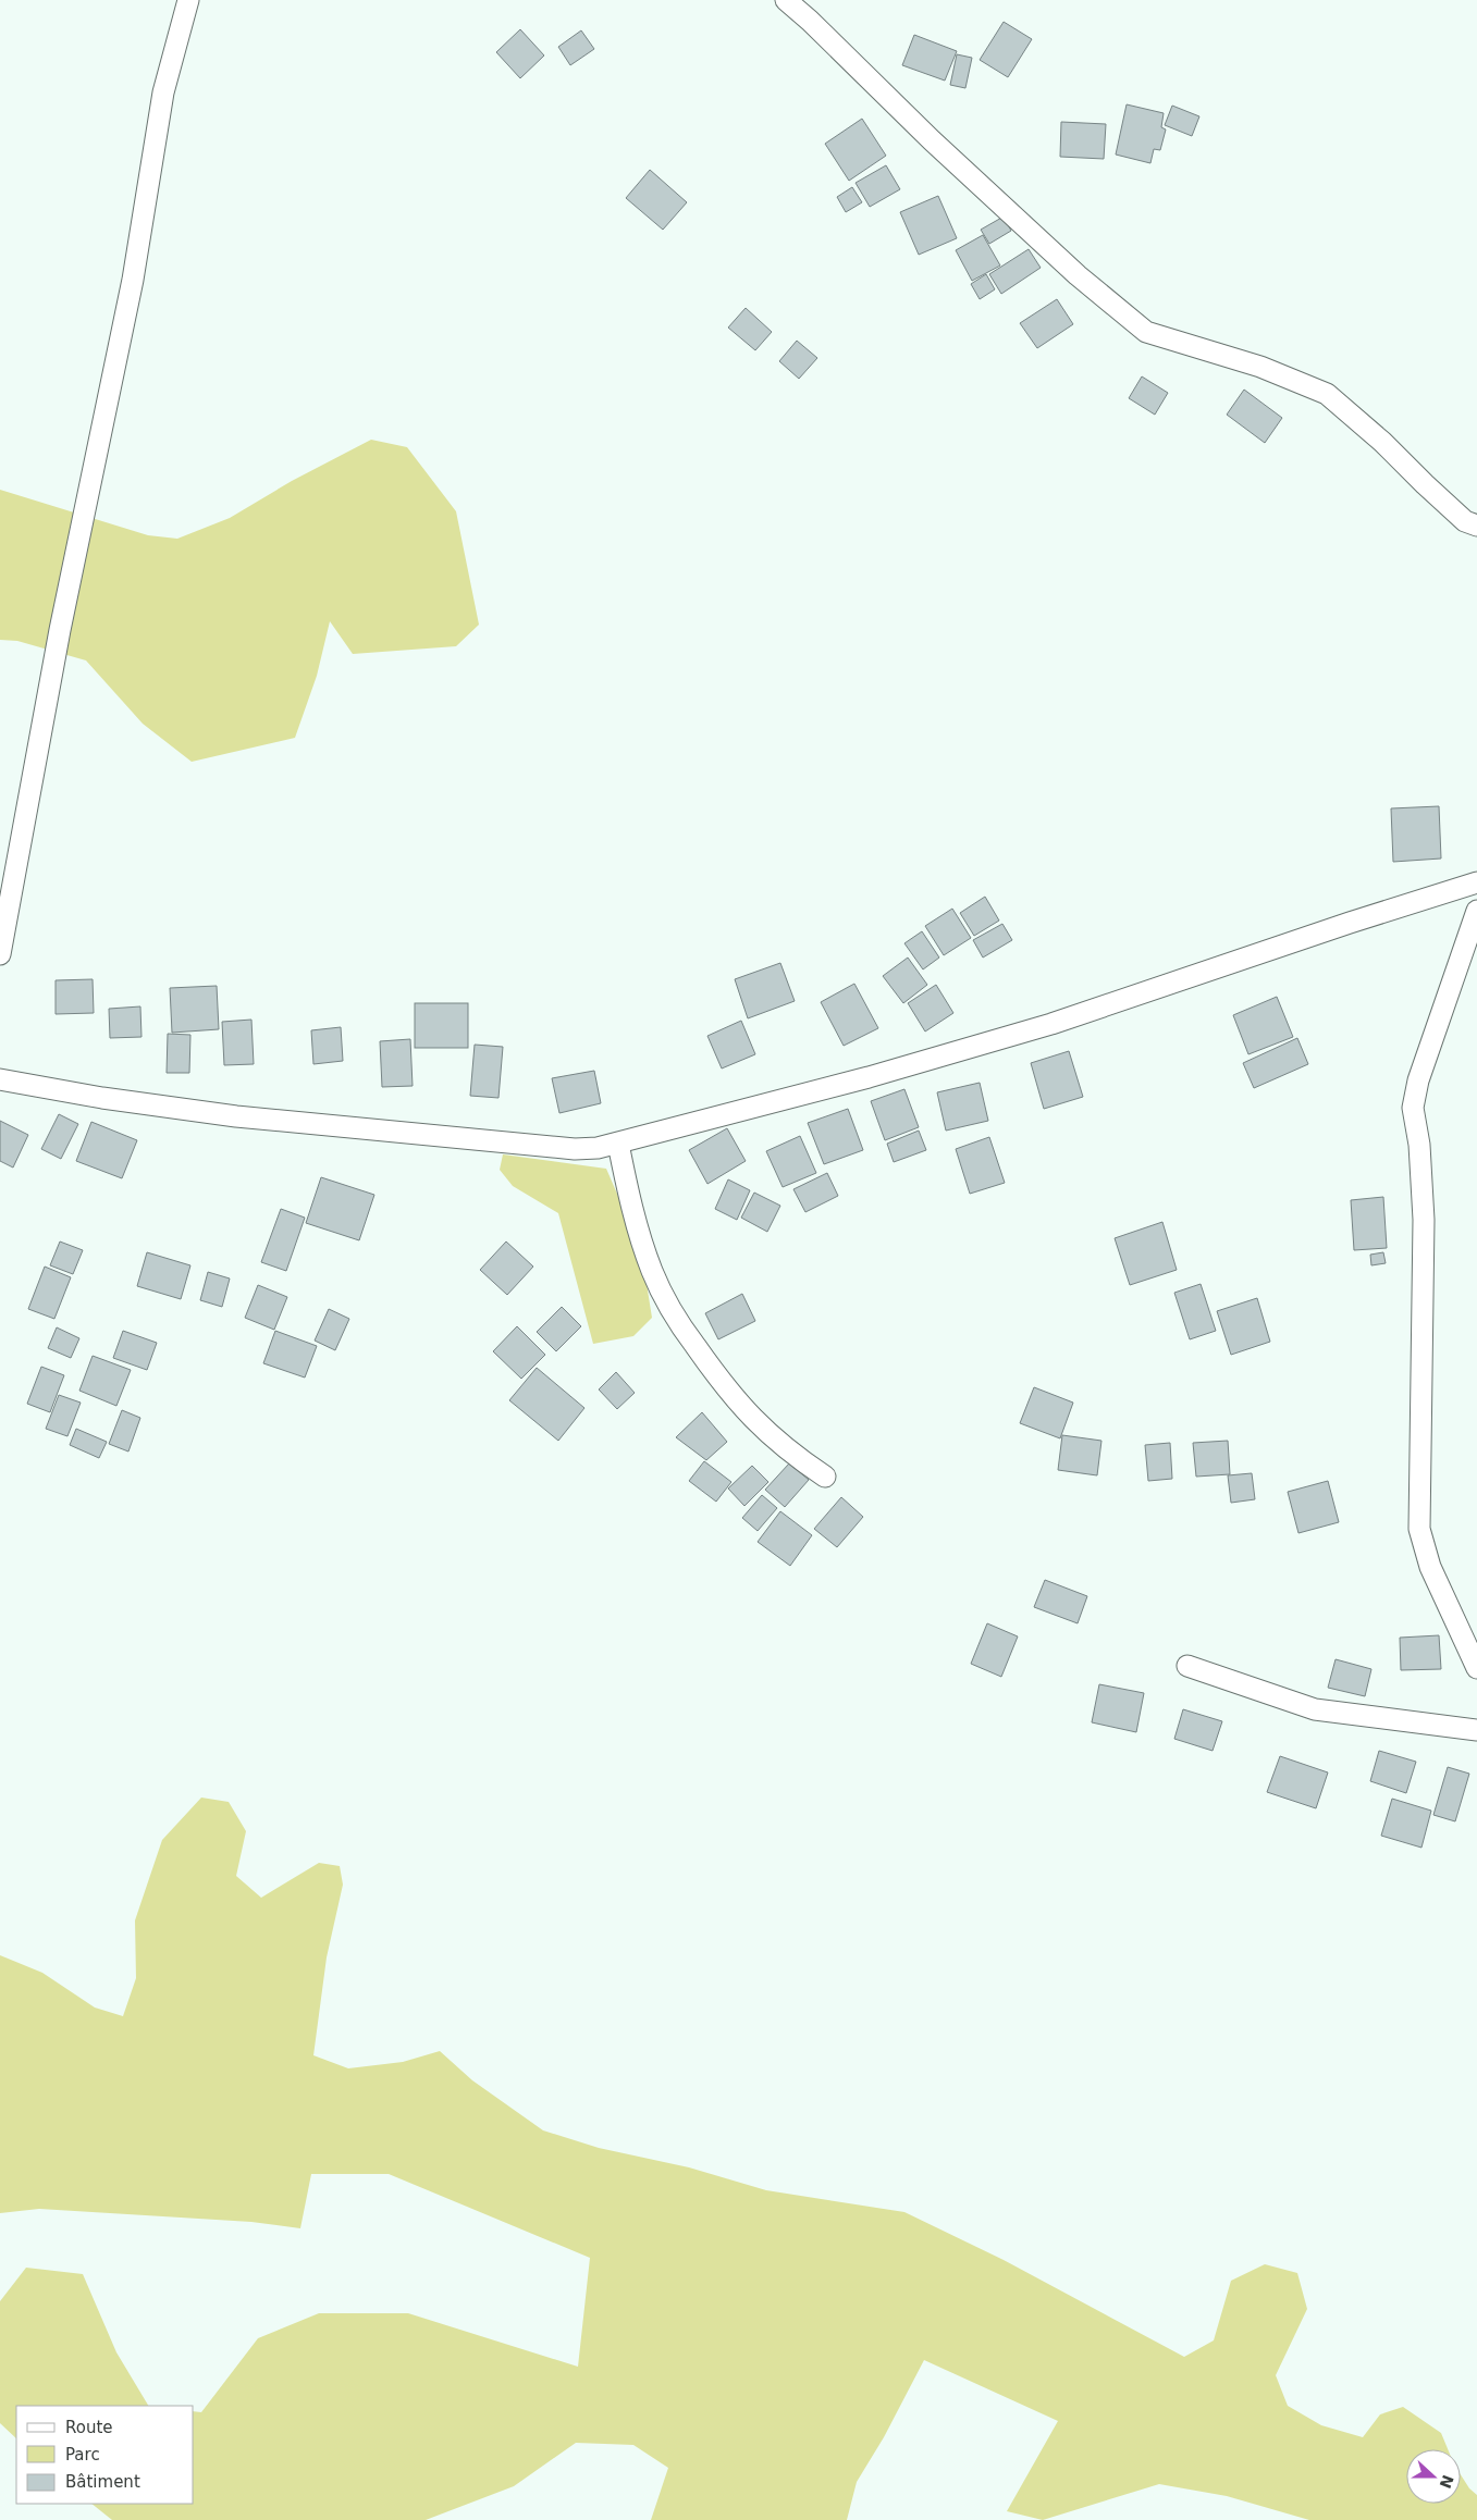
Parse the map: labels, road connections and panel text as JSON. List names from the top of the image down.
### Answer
{
  "legend": ["Route", "Parc", "Bâtiment"],
  "north": "right"
}
